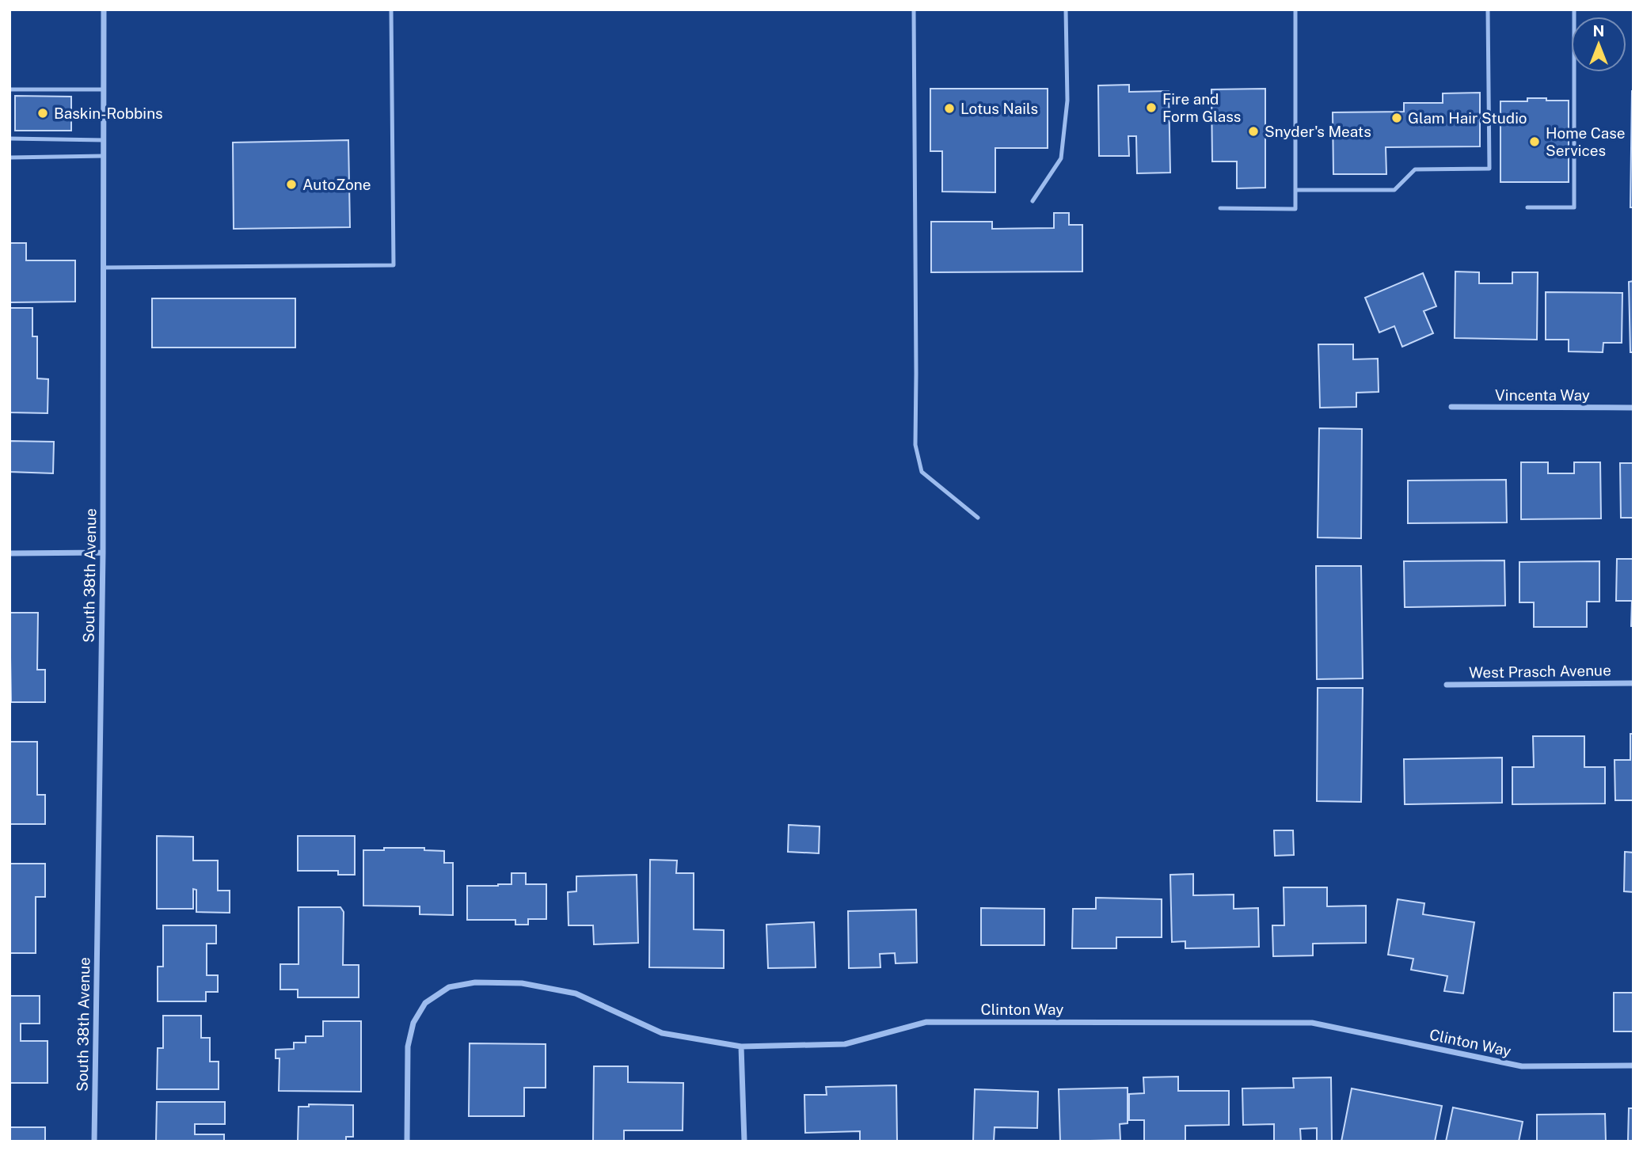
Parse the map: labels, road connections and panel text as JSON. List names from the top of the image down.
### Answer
{
  "streets": {
    "street": [
      "Vincenta Way",
      "South 38th Avenue",
      "West Prasch Avenue",
      "Clinton Way"
    ]
  },
  "places": [
    "Fire and Form Glass",
    "Lotus Nails",
    "Baskin-Robbins",
    "Glam Hair Studio",
    "Snyder's Meats",
    "Home Case Services",
    "AutoZone"
  ],
  "north": "top"
}
